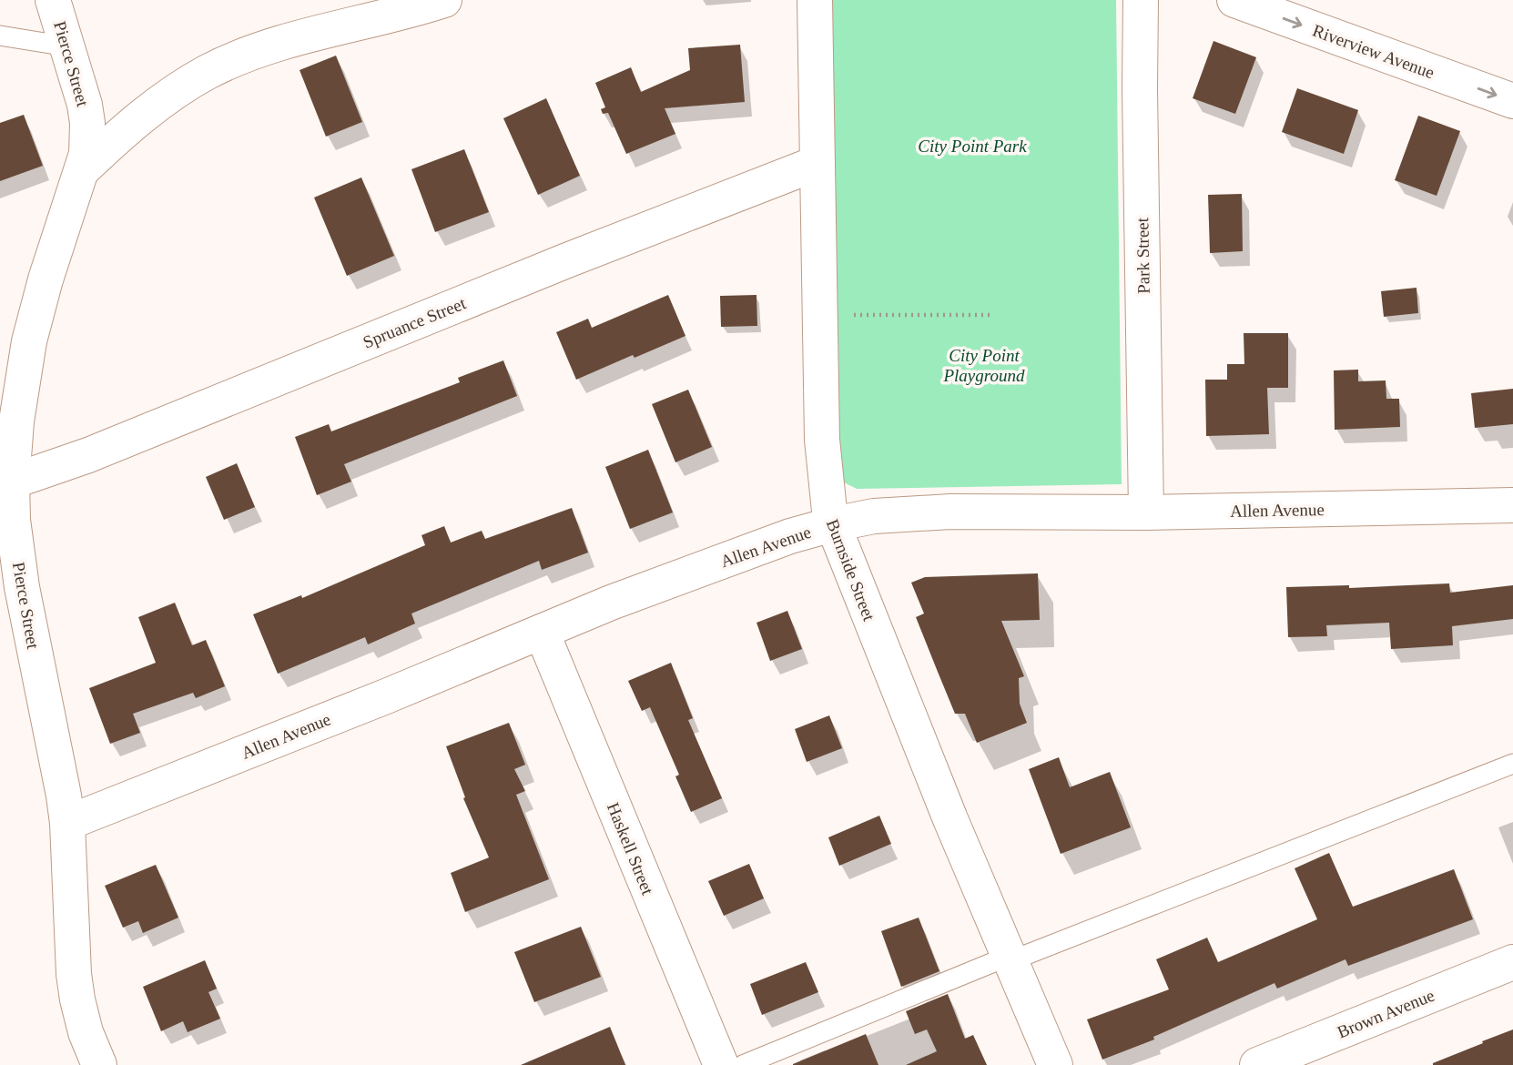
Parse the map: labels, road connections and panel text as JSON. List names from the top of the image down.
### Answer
{
  "streets": {
    "street": [
      "Riverview Avenue",
      "Pierce Street",
      "Park Street",
      "Spruance Street",
      "Allen Avenue",
      "Burnside Street",
      "Haskell Street",
      "Brown Avenue"
    ]
  },
  "crossings": [
    ["Pierce Street", "Spruance Street"],
    ["Pierce Street", "Allen Avenue"],
    ["Park Street", "Allen Avenue"],
    ["Spruance Street", "Burnside Street"],
    ["Allen Avenue", "Burnside Street"],
    ["Allen Avenue", "Haskell Street"]
  ],
  "one_way": ["Riverview Avenue"],
  "parks": ["City Point Park", "City Point Playground"]
}
